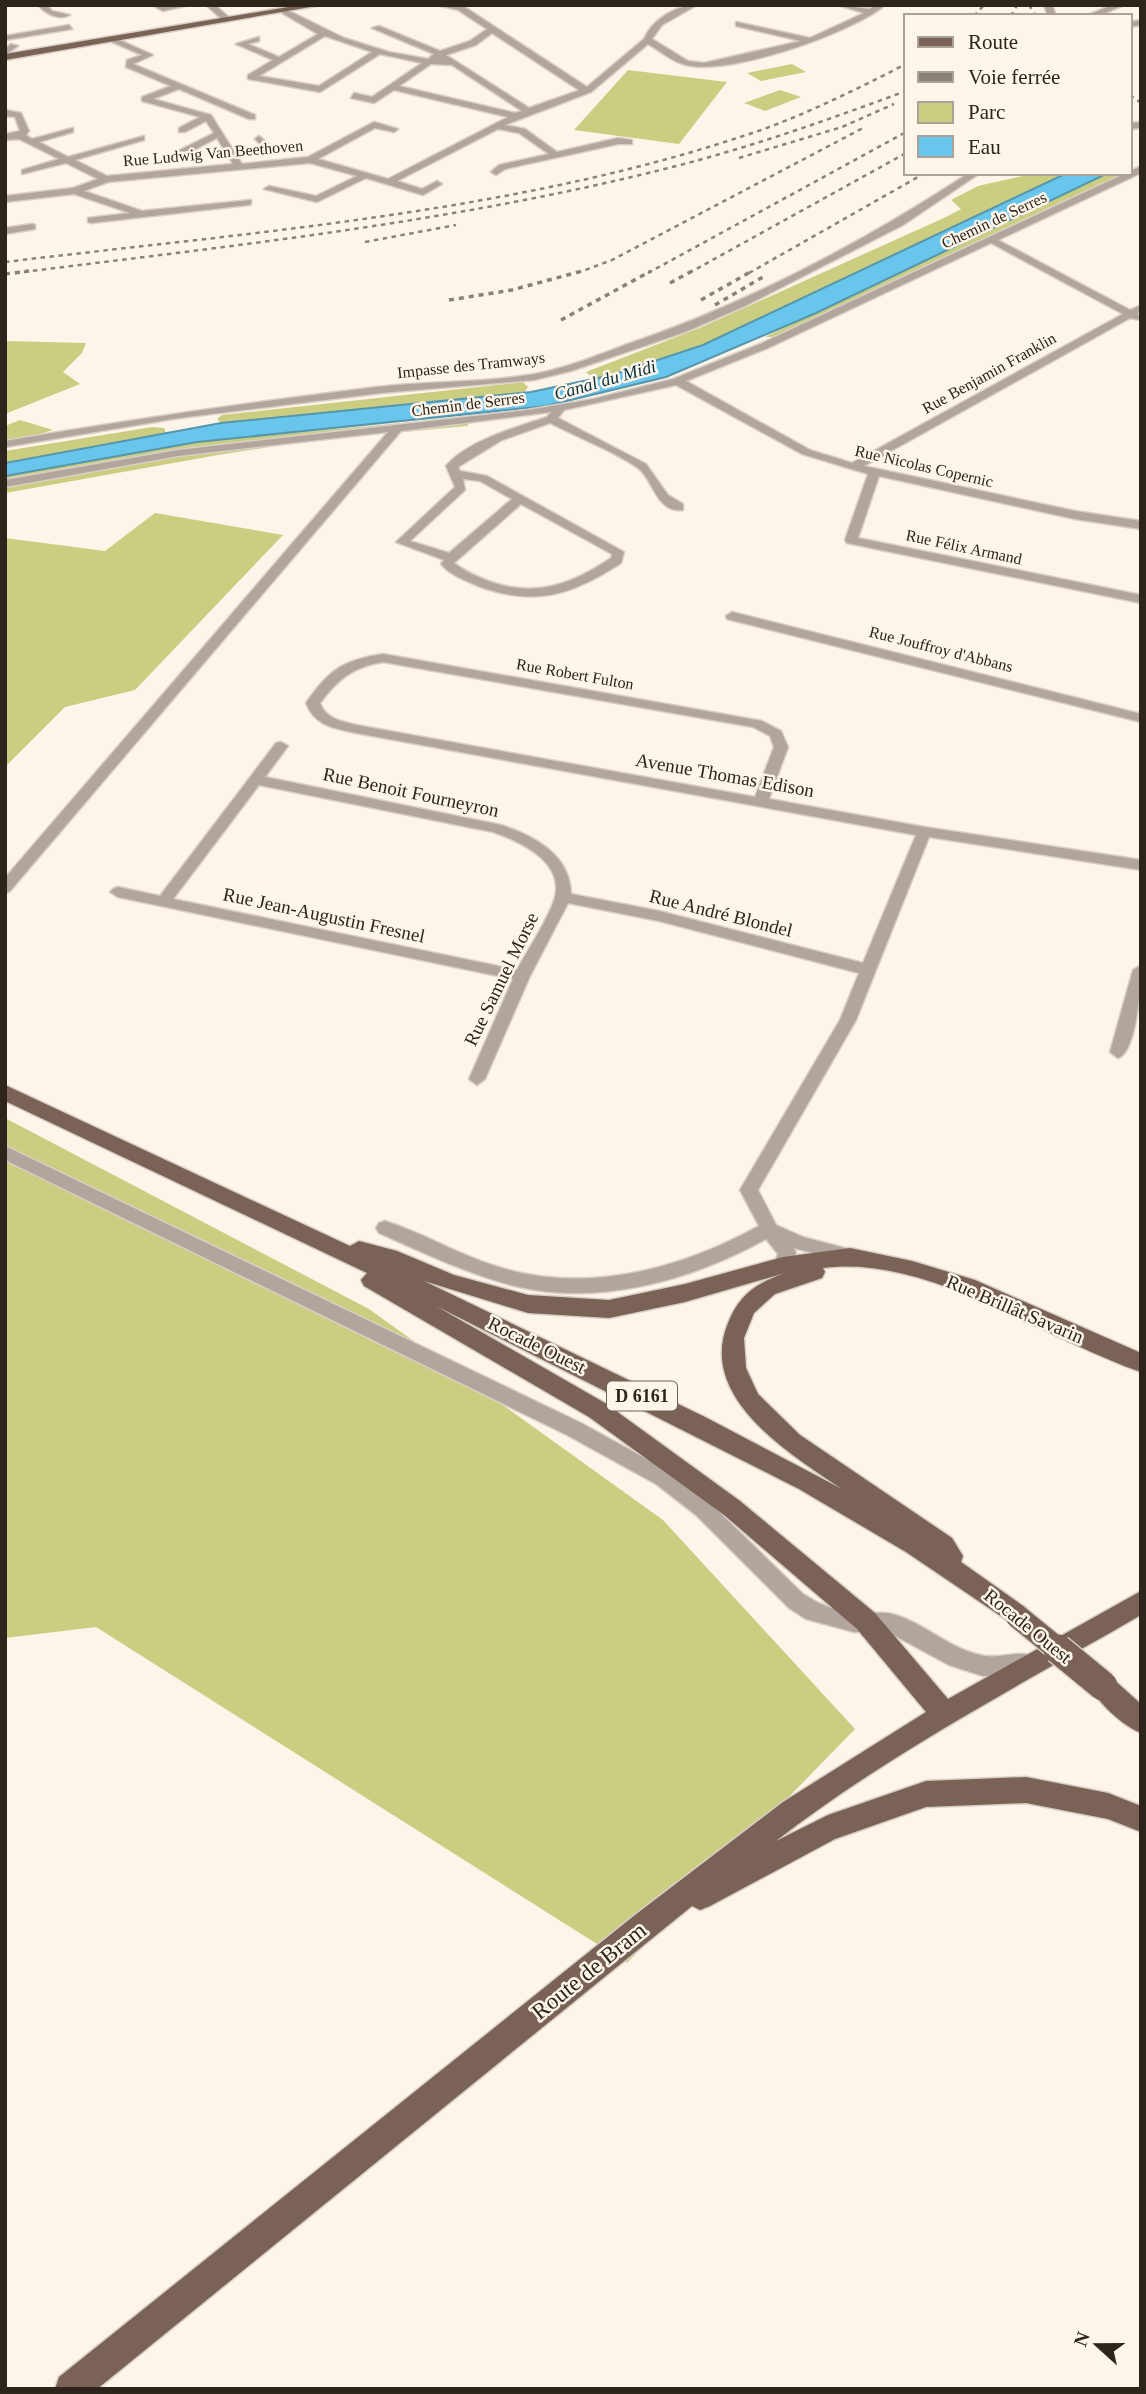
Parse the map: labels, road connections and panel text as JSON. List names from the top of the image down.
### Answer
{
  "streets": {
    "main road": [
      "Rue Brillât Savarin",
      "Rocade Ouest",
      "D 6161",
      "Route de Bram"
    ],
    "street": [
      "Rue Ludwig Van Beethoven",
      "Chemin de Serres",
      "Impasse des Tramways",
      "Rue Benjamin Franklin",
      "Rue Nicolas Copernic",
      "Rue Félix Armand",
      "Rue Jouffroy d'Abbans",
      "Rue Robert Fulton",
      "Avenue Thomas Edison",
      "Rue Benoit Fourneyron",
      "Rue André Blondel",
      "Rue Jean-Augustin Fresnel",
      "Rue Samuel Morse"
    ]
  },
  "crossings": [
    ["Chemin de Serres", "Rue Nicolas Copernic"],
    ["Rue Benjamin Franklin", "Rue Nicolas Copernic"],
    ["Rue Nicolas Copernic", "Rue Félix Armand"],
    ["Rue Robert Fulton", "Avenue Thomas Edison"],
    ["Rue Benoit Fourneyron", "Rue André Blondel"],
    ["Rue Benoit Fourneyron", "Rue Samuel Morse"],
    ["Rue André Blondel", "Rue Samuel Morse"],
    ["Rue Jean-Augustin Fresnel", "Rue Samuel Morse"],
    ["Rue Brillât Savarin", "Rocade Ouest"]
  ],
  "water": ["Canal du Midi"],
  "legend": [
    "Route",
    "Voie ferrée",
    "Parc",
    "Eau"
  ],
  "north": "left"
}
